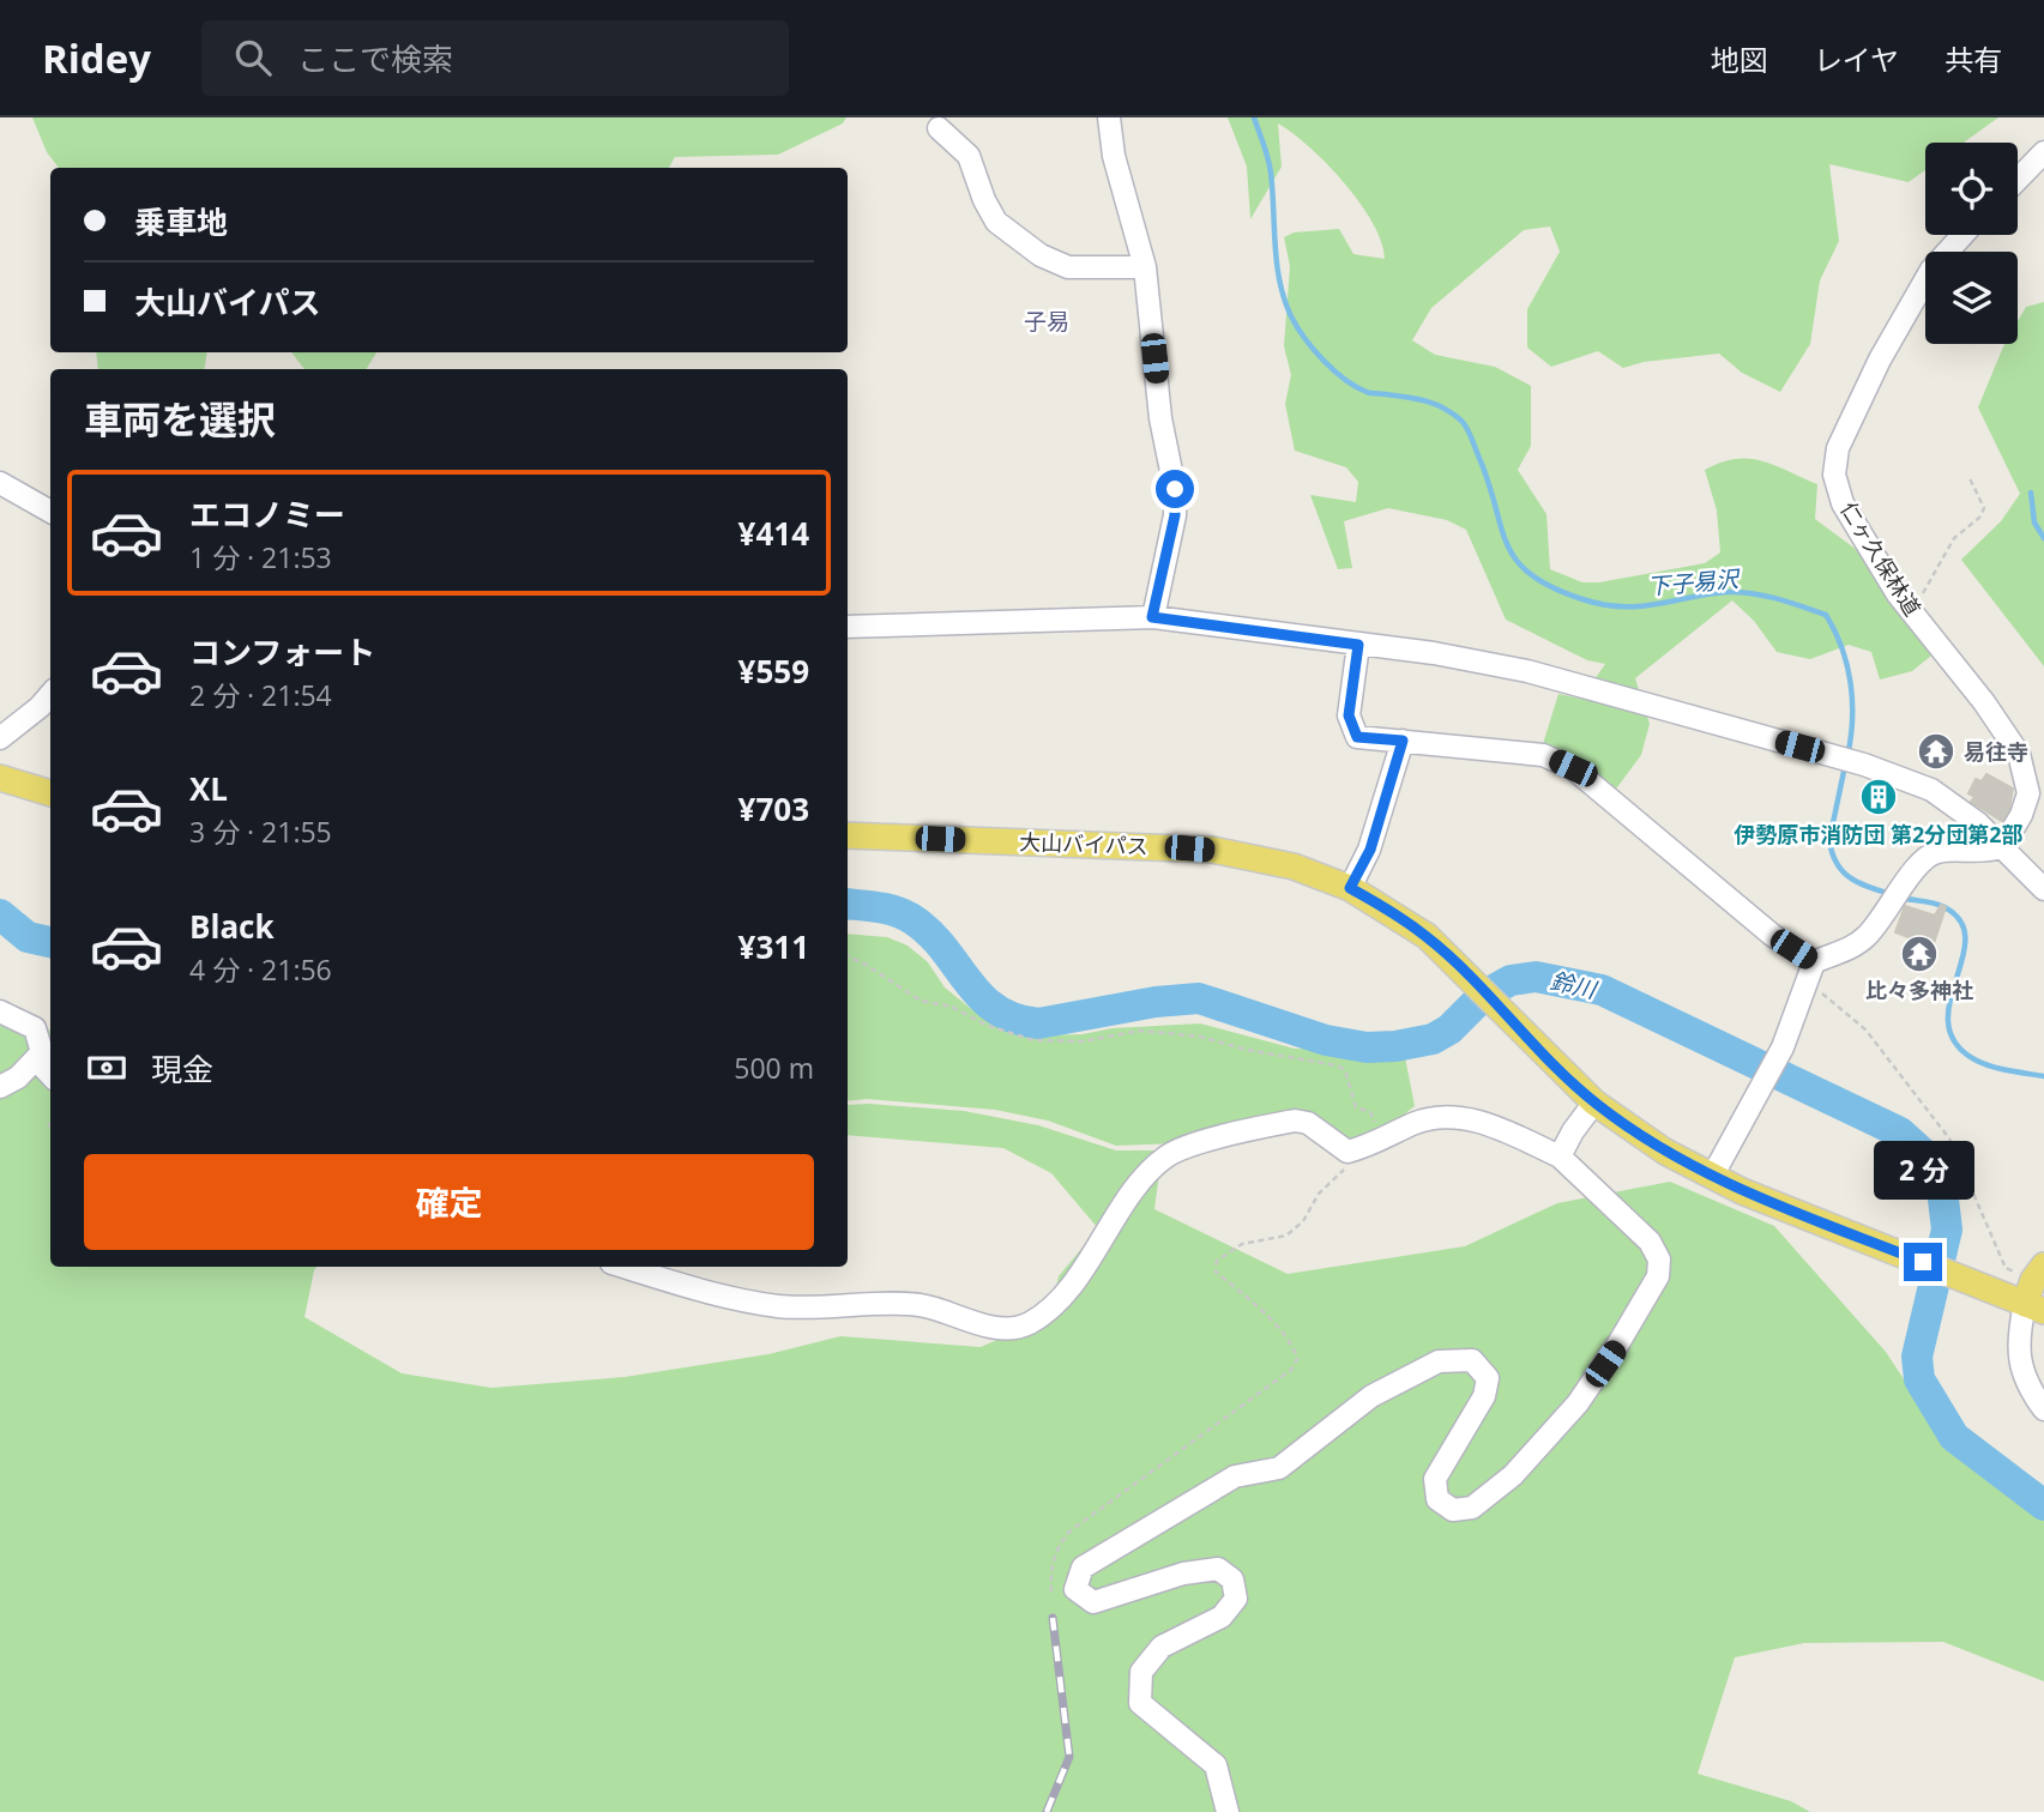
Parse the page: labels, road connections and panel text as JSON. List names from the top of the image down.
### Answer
{
  "streets": {
    "main road": ["大山バイパス"],
    "street": ["仁ヶ久保林道"]
  },
  "districts": ["子易"],
  "water": ["下子易沢", "鈴川"],
  "places": {
    "temple": ["易往寺", "比々多神社"],
    "building": ["伊勢原市消防団 第2分団第2部"]
  },
  "page": {
    "header": "Ridey",
    "search": "ここで検索",
    "nav": ["地図", "レイヤ", "共有"],
    "banner": ["乗車地", "大山バイパス"],
    "heading": "車両を選択",
    "list": [
      {
        "name": "エコノミー",
        "note": "1 分 · 21:53",
        "value": "¥414"
      },
      {
        "name": "コンフォート",
        "note": "2 分 · 21:54",
        "value": "¥559"
      },
      {
        "name": "XL",
        "note": "3 分 · 21:55",
        "value": "¥703"
      },
      {
        "name": "Black",
        "note": "4 分 · 21:56",
        "value": "¥311"
      }
    ],
    "pay": ["現金", "500 m"],
    "buttons": "確定",
    "bubble": "2 分"
  }
}
